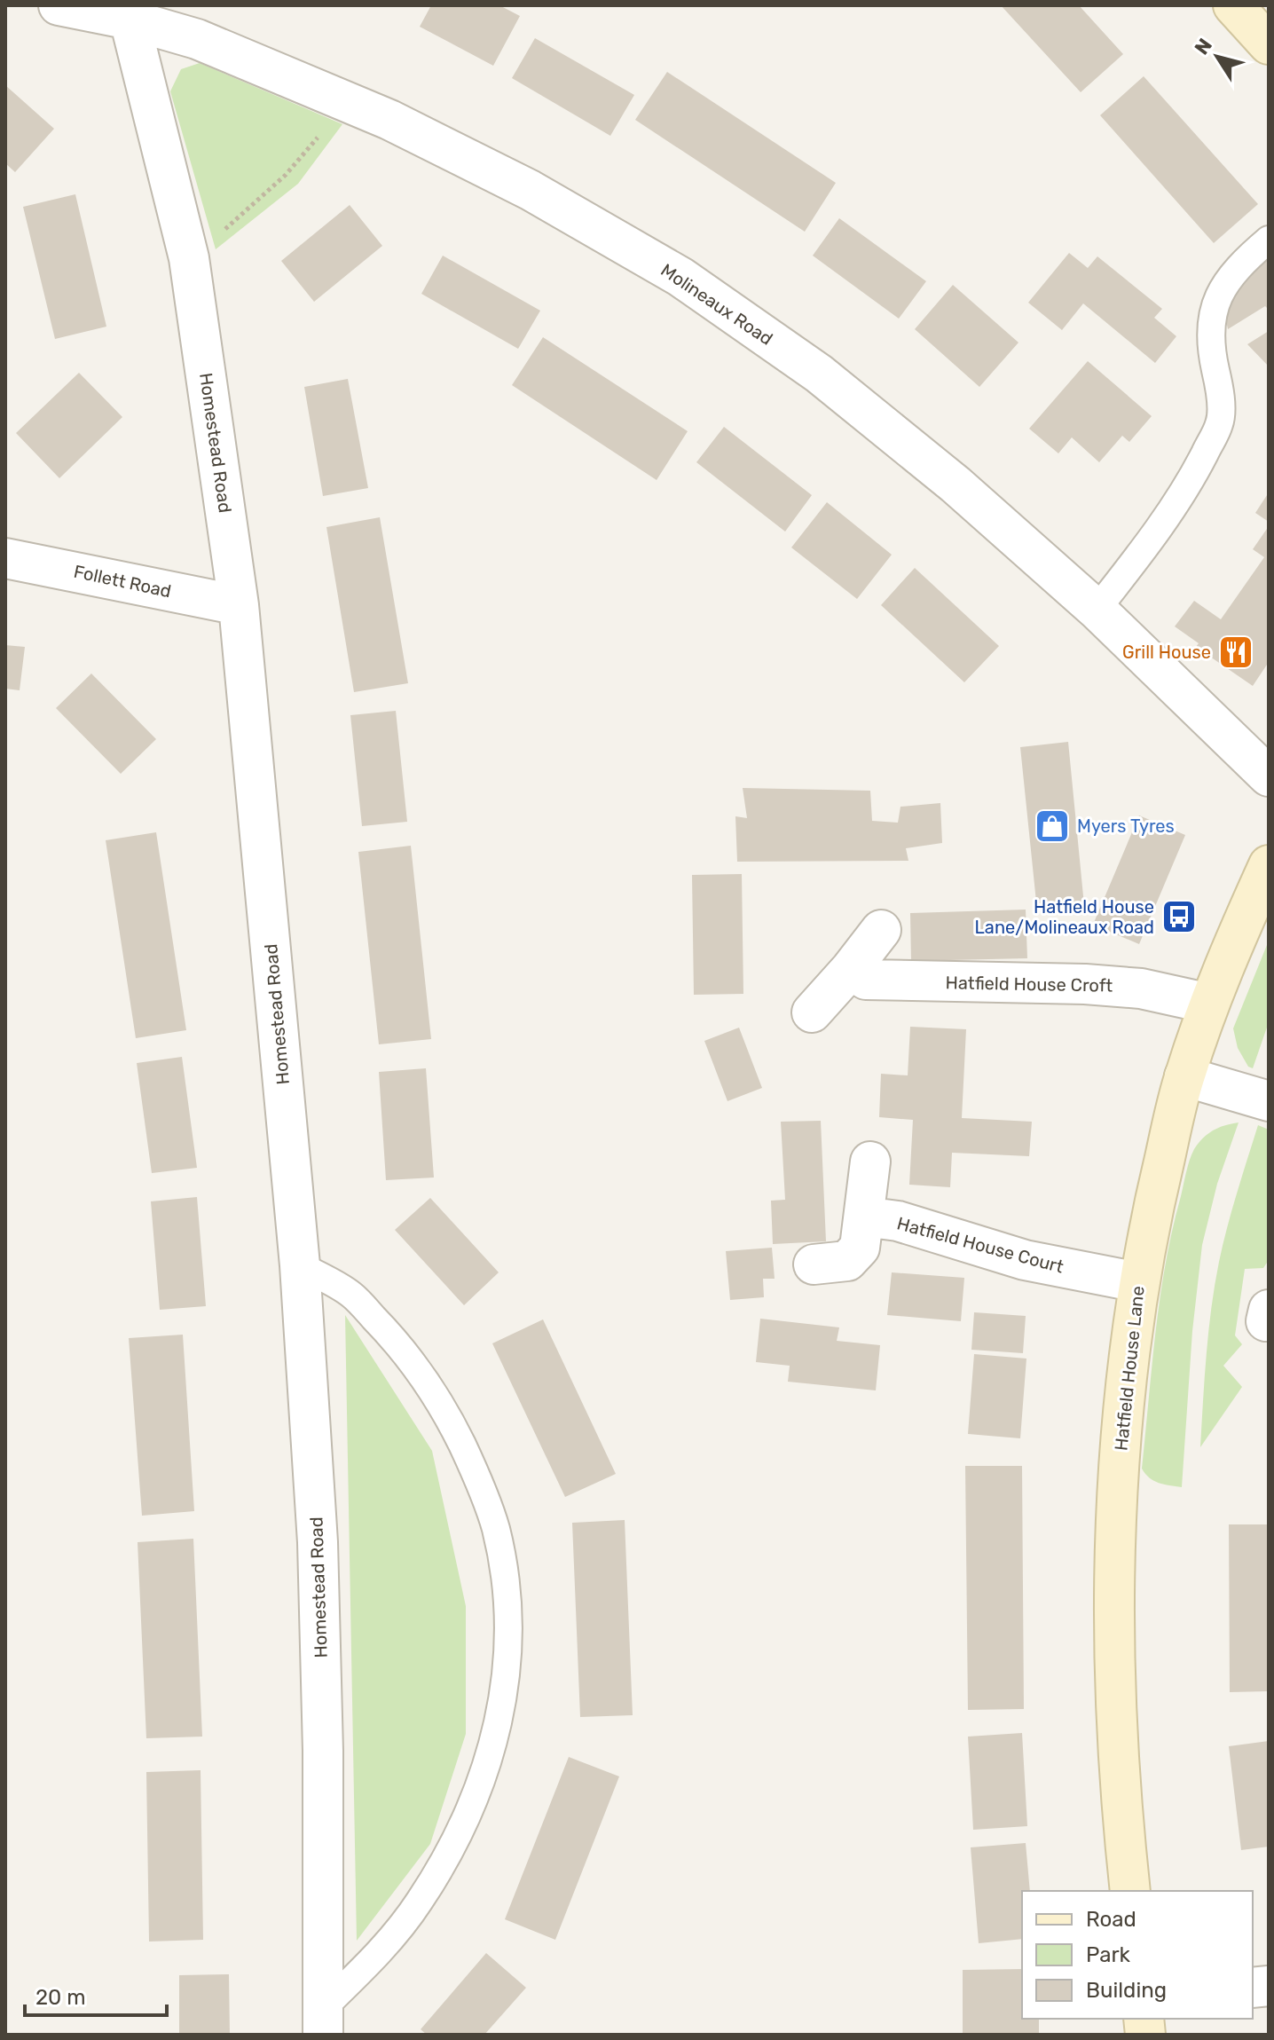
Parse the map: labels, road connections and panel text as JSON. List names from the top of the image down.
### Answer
{
  "streets": {
    "street": [
      "Molineaux Road",
      "Homestead Road",
      "Follett Road",
      "Hatfield House Croft",
      "Hatfield House Court",
      "Hatfield House Lane"
    ]
  },
  "crossings": [
    ["Molineaux Road", "Homestead Road"],
    ["Homestead Road", "Follett Road"],
    ["Hatfield House Croft", "Hatfield House Lane"],
    ["Hatfield House Court", "Hatfield House Lane"]
  ],
  "places": {
    "restaurant": ["Grill House"],
    "shop": ["Myers Tyres"],
    "bus stop": ["Hatfield House Lane/Molineaux Road"]
  },
  "legend": ["Road", "Park", "Building"],
  "scale_bar": "20 m",
  "north": "top left"
}
